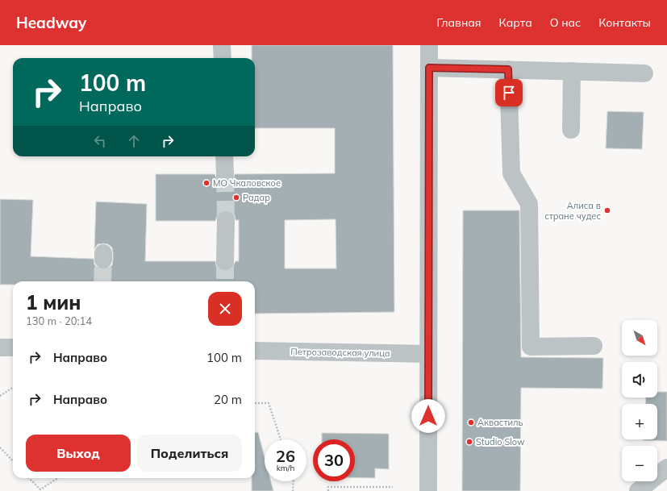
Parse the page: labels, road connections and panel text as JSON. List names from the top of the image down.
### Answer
{
  "streets": {
    "street": ["Петрозаводская улица"]
  },
  "places": [
    "МО Чкаловское",
    "Радар",
    "Алиса в стране чудес",
    "Аквастиль",
    "Studio Slow"
  ],
  "north": "bottom right",
  "page": {
    "header": "Headway",
    "nav": [
      "Главная",
      "Карта",
      "О нас",
      "Контакты"
    ],
    "turn": ["100 m", "Направо"],
    "heading": ["1 мин", "130 m · 20:14"],
    "map_buttons": ["+", "−"],
    "list": [
      {
        "name": "Направо",
        "value": "100 m"
      },
      {
        "name": "Направо",
        "value": "20 m"
      }
    ],
    "buttons": ["Выход", "Поделиться"],
    "speed": "26 km/h",
    "limit": "30"
  }
}
